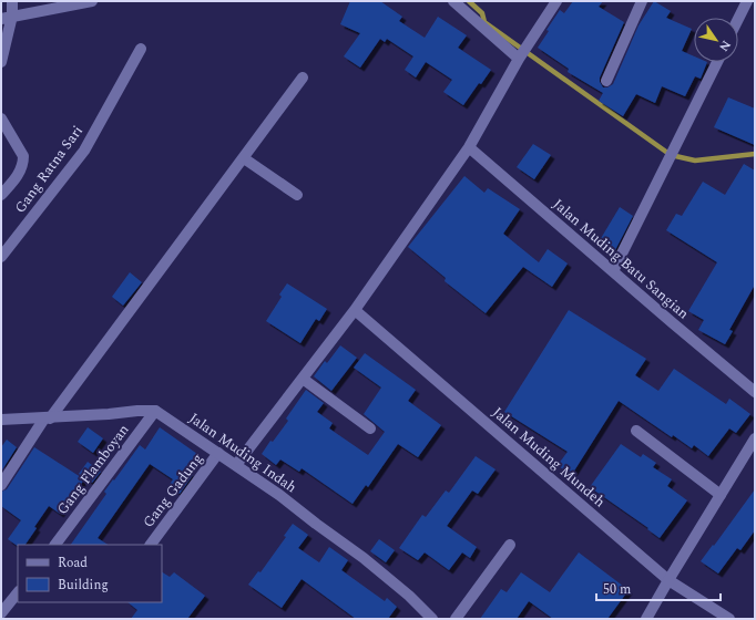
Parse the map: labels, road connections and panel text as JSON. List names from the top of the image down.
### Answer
{
  "streets": {
    "street": [
      "Gang Ratna Sari",
      "Jalan Muding Batu Sangian",
      "Jalan Muding Indah",
      "Jalan Muding Mundeh",
      "Gang Flamboyan",
      "Gang Gadung"
    ]
  },
  "crossings": [
    ["Jalan Muding Indah", "Gang Flamboyan"],
    ["Jalan Muding Indah", "Gang Gadung"]
  ],
  "legend": ["Road", "Building"],
  "scale_bar": "50 m",
  "north": "bottom right"
}
